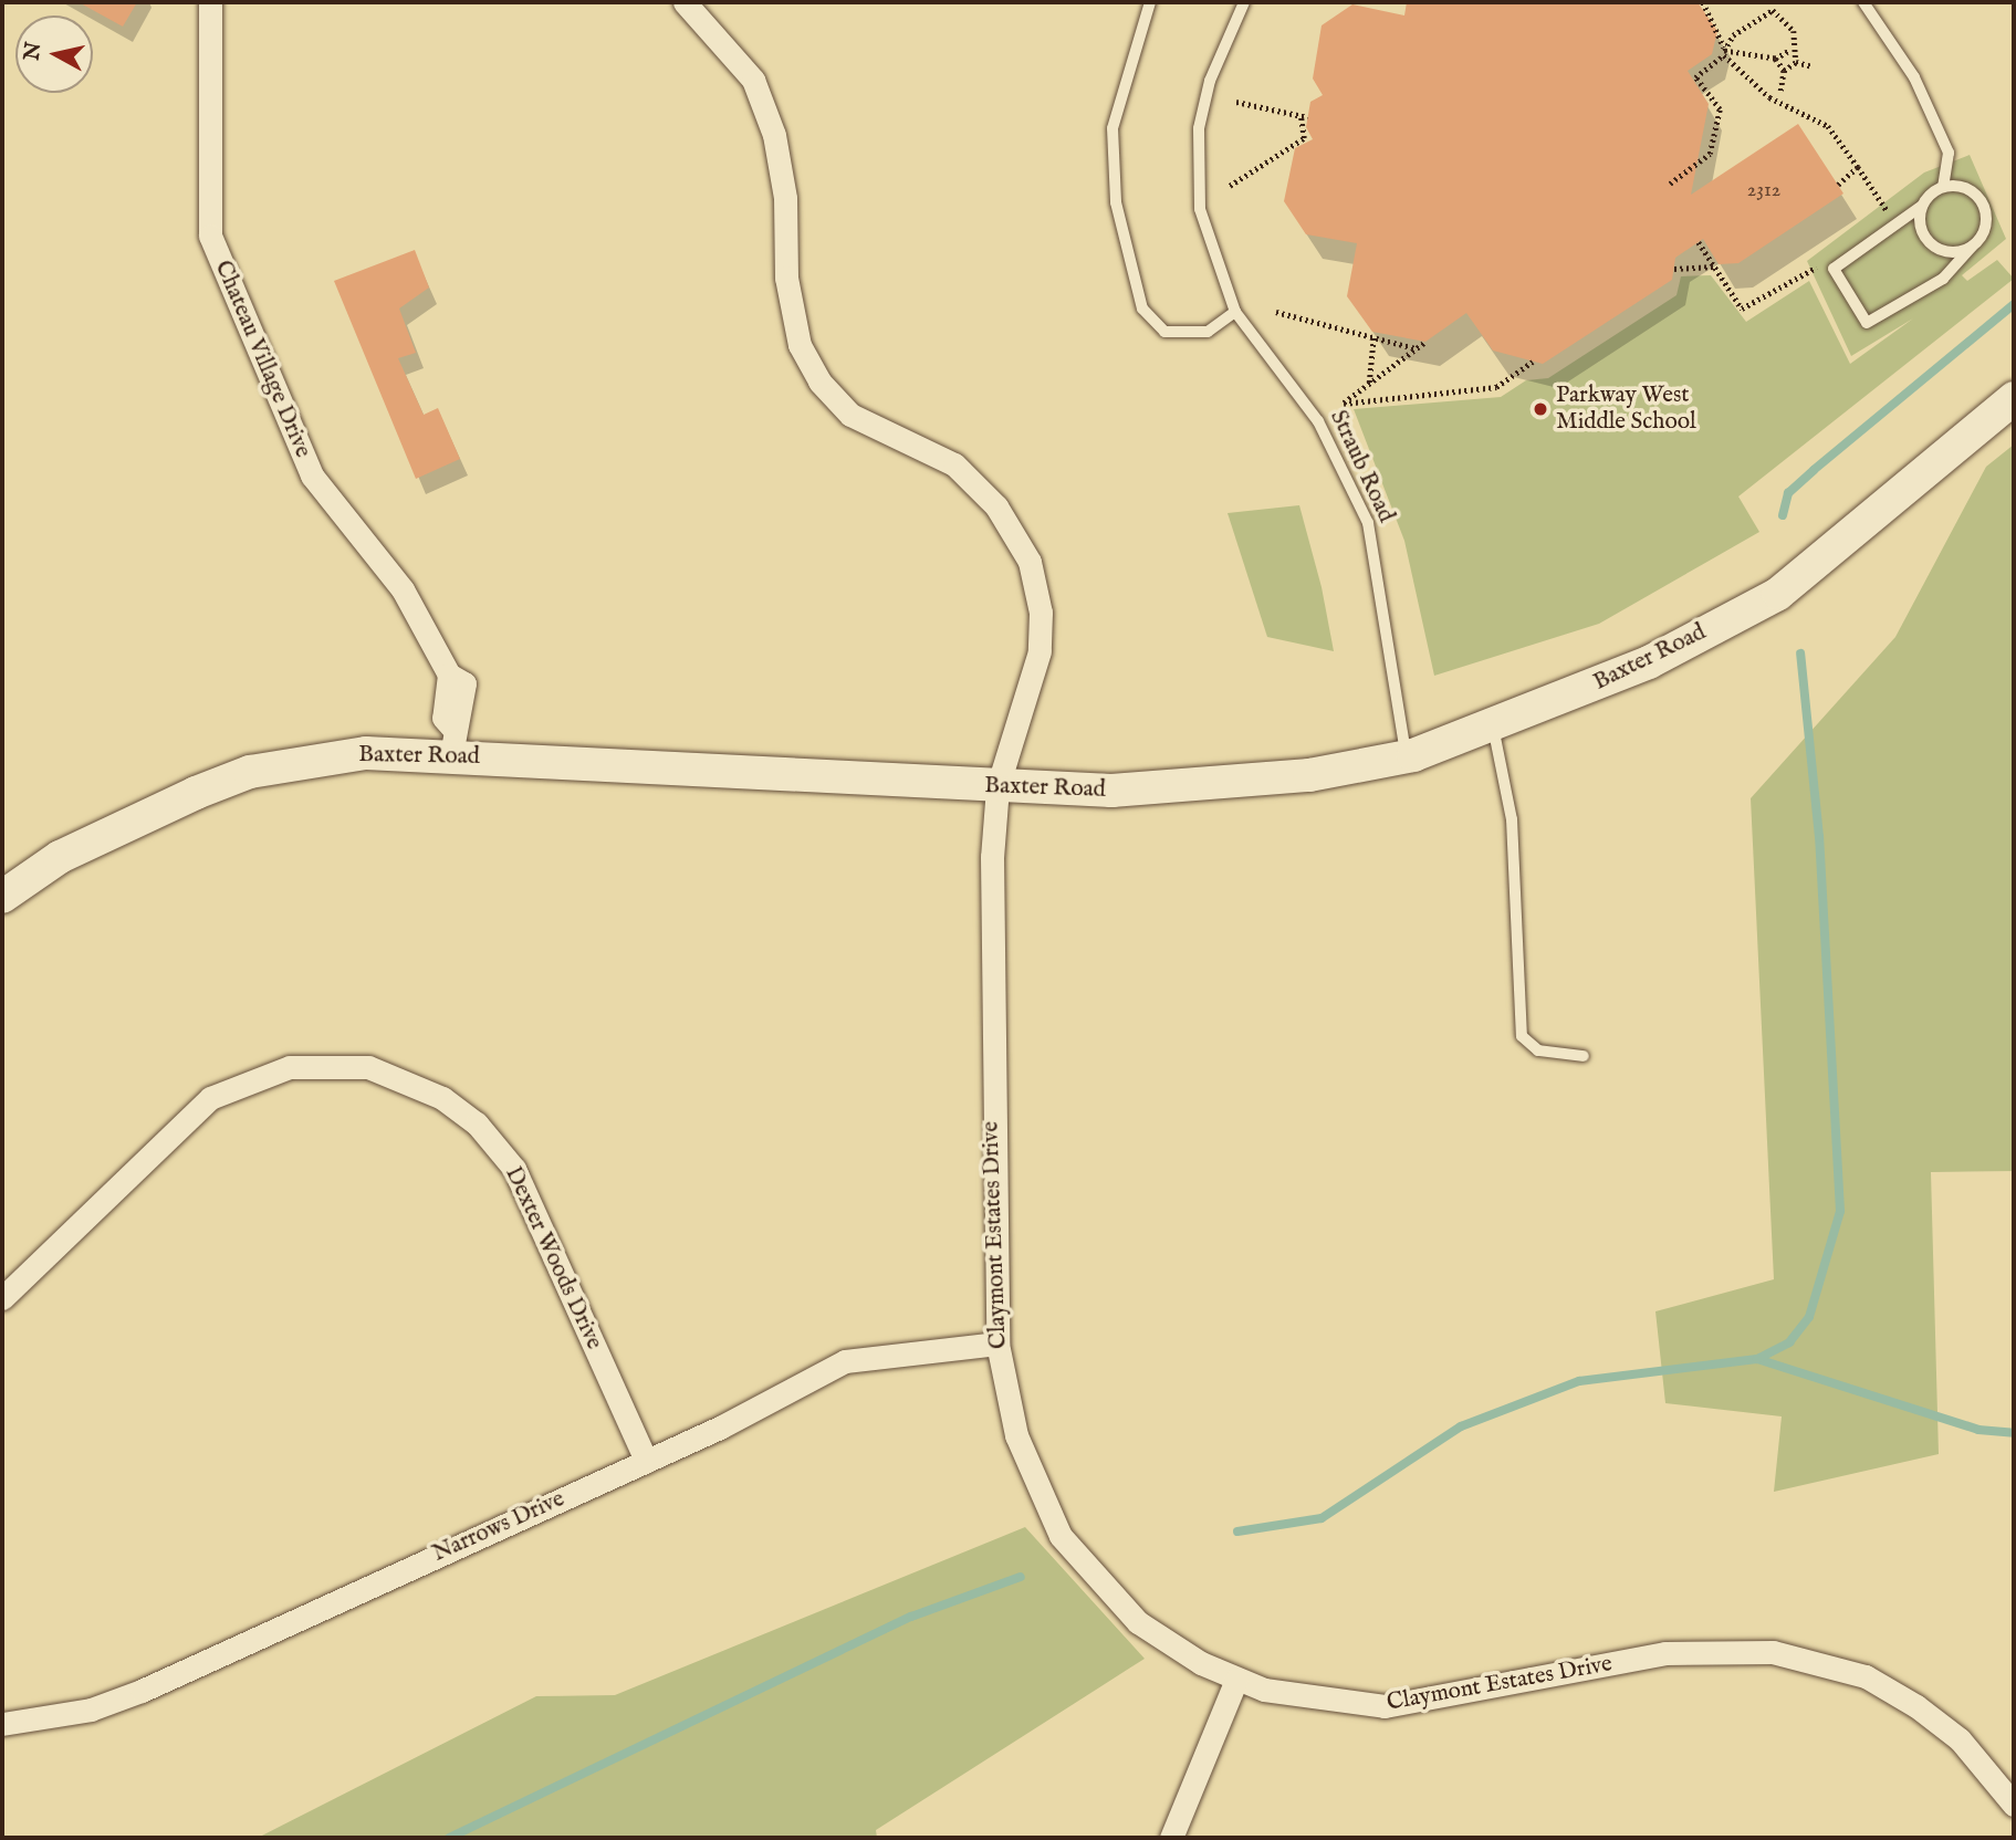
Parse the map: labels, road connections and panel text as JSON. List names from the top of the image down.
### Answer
{
  "streets": {
    "main road": ["Baxter Road"],
    "street": [
      "Chateau Village Drive",
      "Claymont Estates Drive",
      "Dexter Woods Drive",
      "Narrows Drive"
    ],
    "lane": ["Straub Road"]
  },
  "crossings": [
    ["Chateau Village Drive", "Baxter Road"],
    ["Straub Road", "Baxter Road"],
    ["Baxter Road", "Claymont Estates Drive"],
    ["Claymont Estates Drive", "Narrows Drive"],
    ["Dexter Woods Drive", "Narrows Drive"]
  ],
  "places": ["Parkway West Middle School"],
  "house_numbers": ["2312"],
  "north": "left"
}
